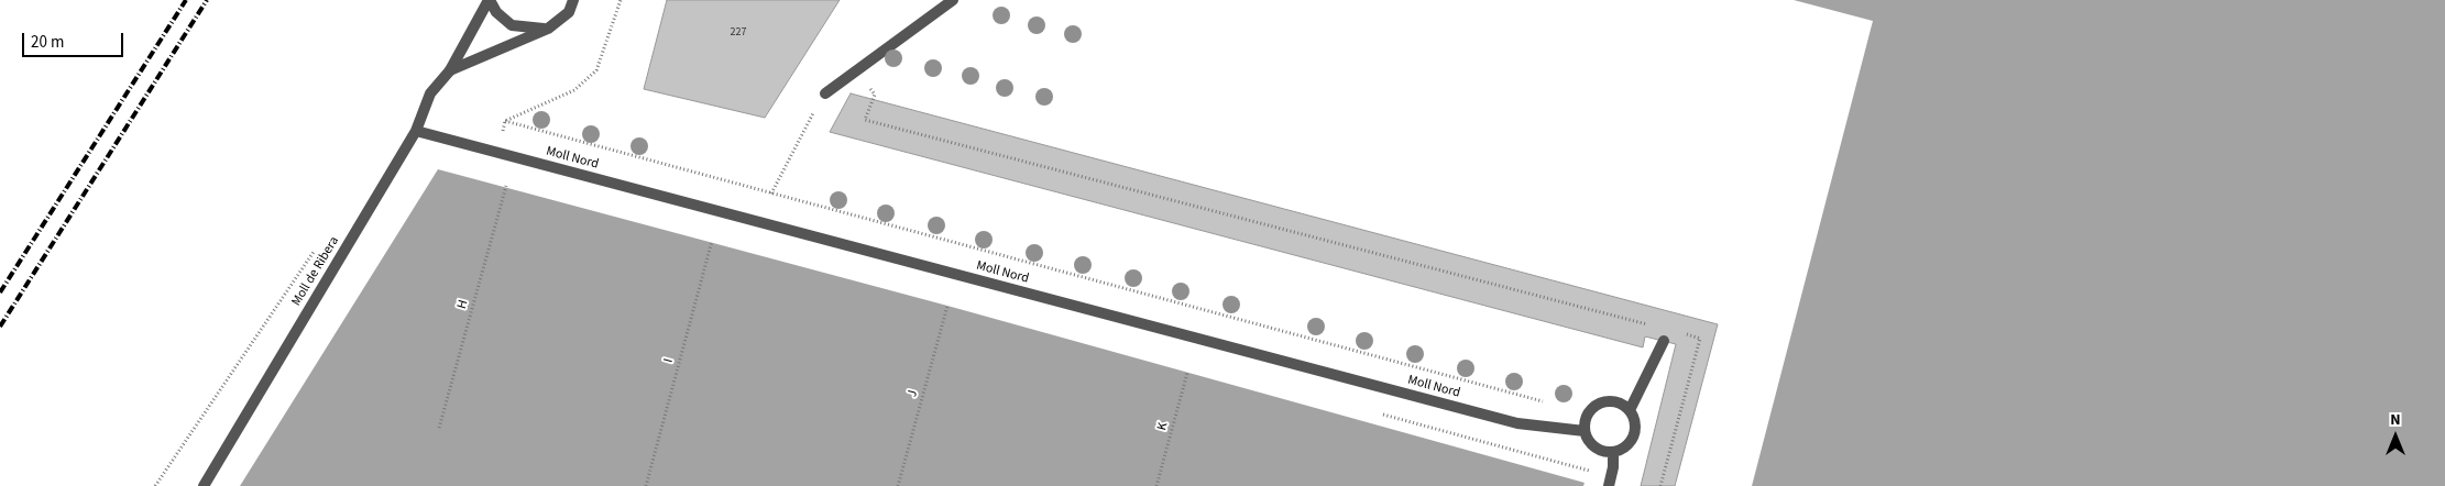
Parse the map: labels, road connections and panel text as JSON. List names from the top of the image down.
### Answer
{
  "streets": {
    "street": ["Moll Nord", "Moll de Ribera"],
    "path": [
      "H",
      "I",
      "J",
      "K"
    ]
  },
  "crossings": [
    ["Moll Nord", "Moll de Ribera"]
  ],
  "house_numbers": ["227"],
  "scale_bar": "20 m",
  "north": "top"
}
